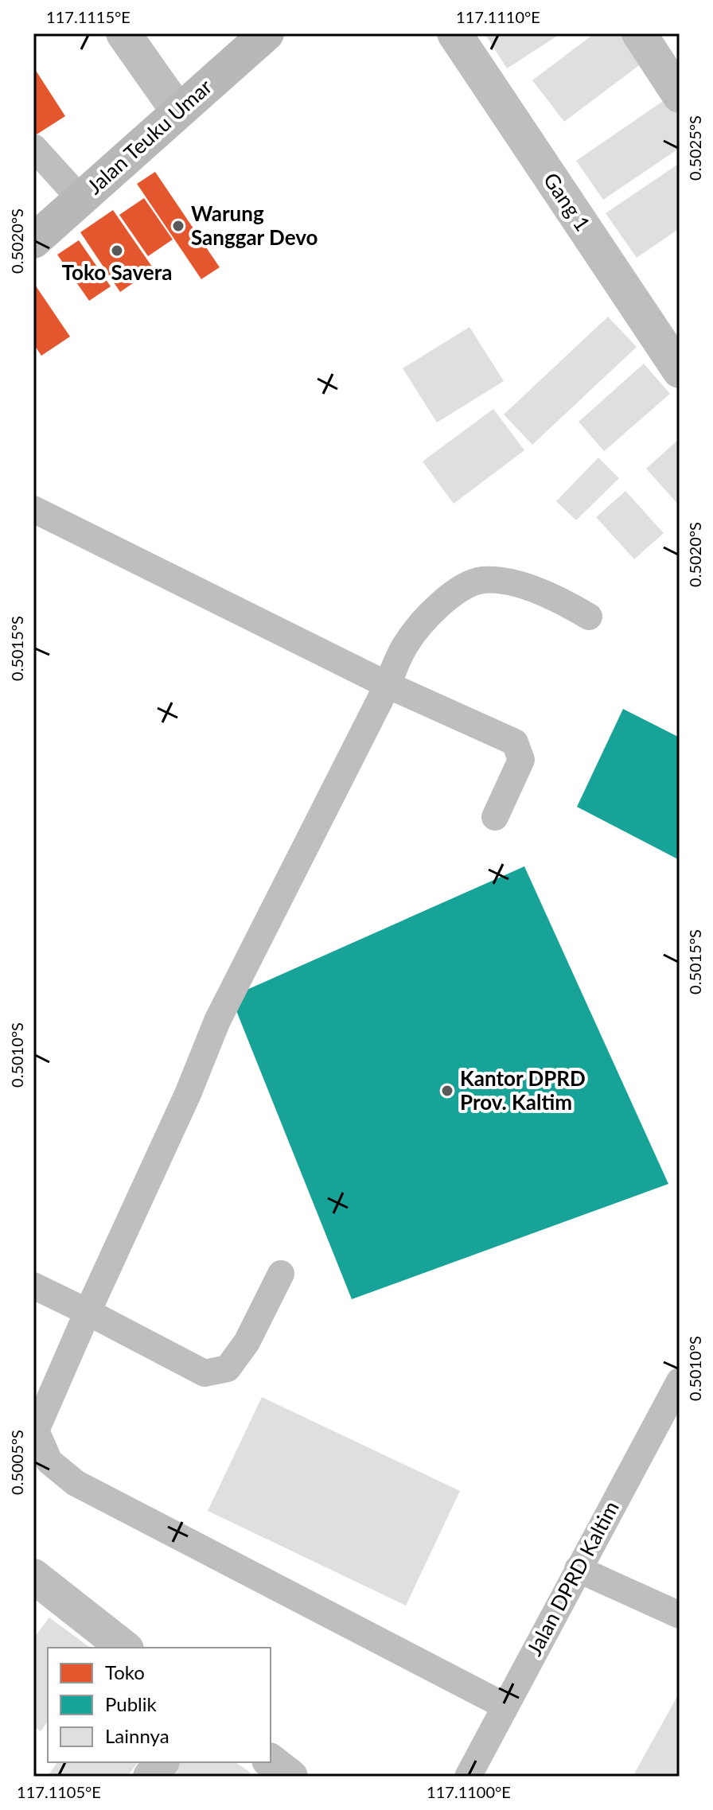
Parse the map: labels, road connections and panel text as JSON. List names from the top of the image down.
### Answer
{
  "streets": {
    "main road": ["Jalan Teuku Umar"],
    "street": ["Gang 1"],
    "lane": ["Jalan DPRD Kaltim"]
  },
  "places": ["Warung Sanggar Devo", "Toko Savera", "Kantor DPRD Prov. Kaltim"],
  "legend": ["Toko", "Publik", "Lainnya"],
  "coordinates": [
    "117.1115°E",
    "117.1110°E",
    "0.5025°S",
    "0.5020°S",
    "0.5015°S",
    "0.5010°S",
    "0.5005°S",
    "117.1105°E",
    "117.1100°E"
  ]
}
